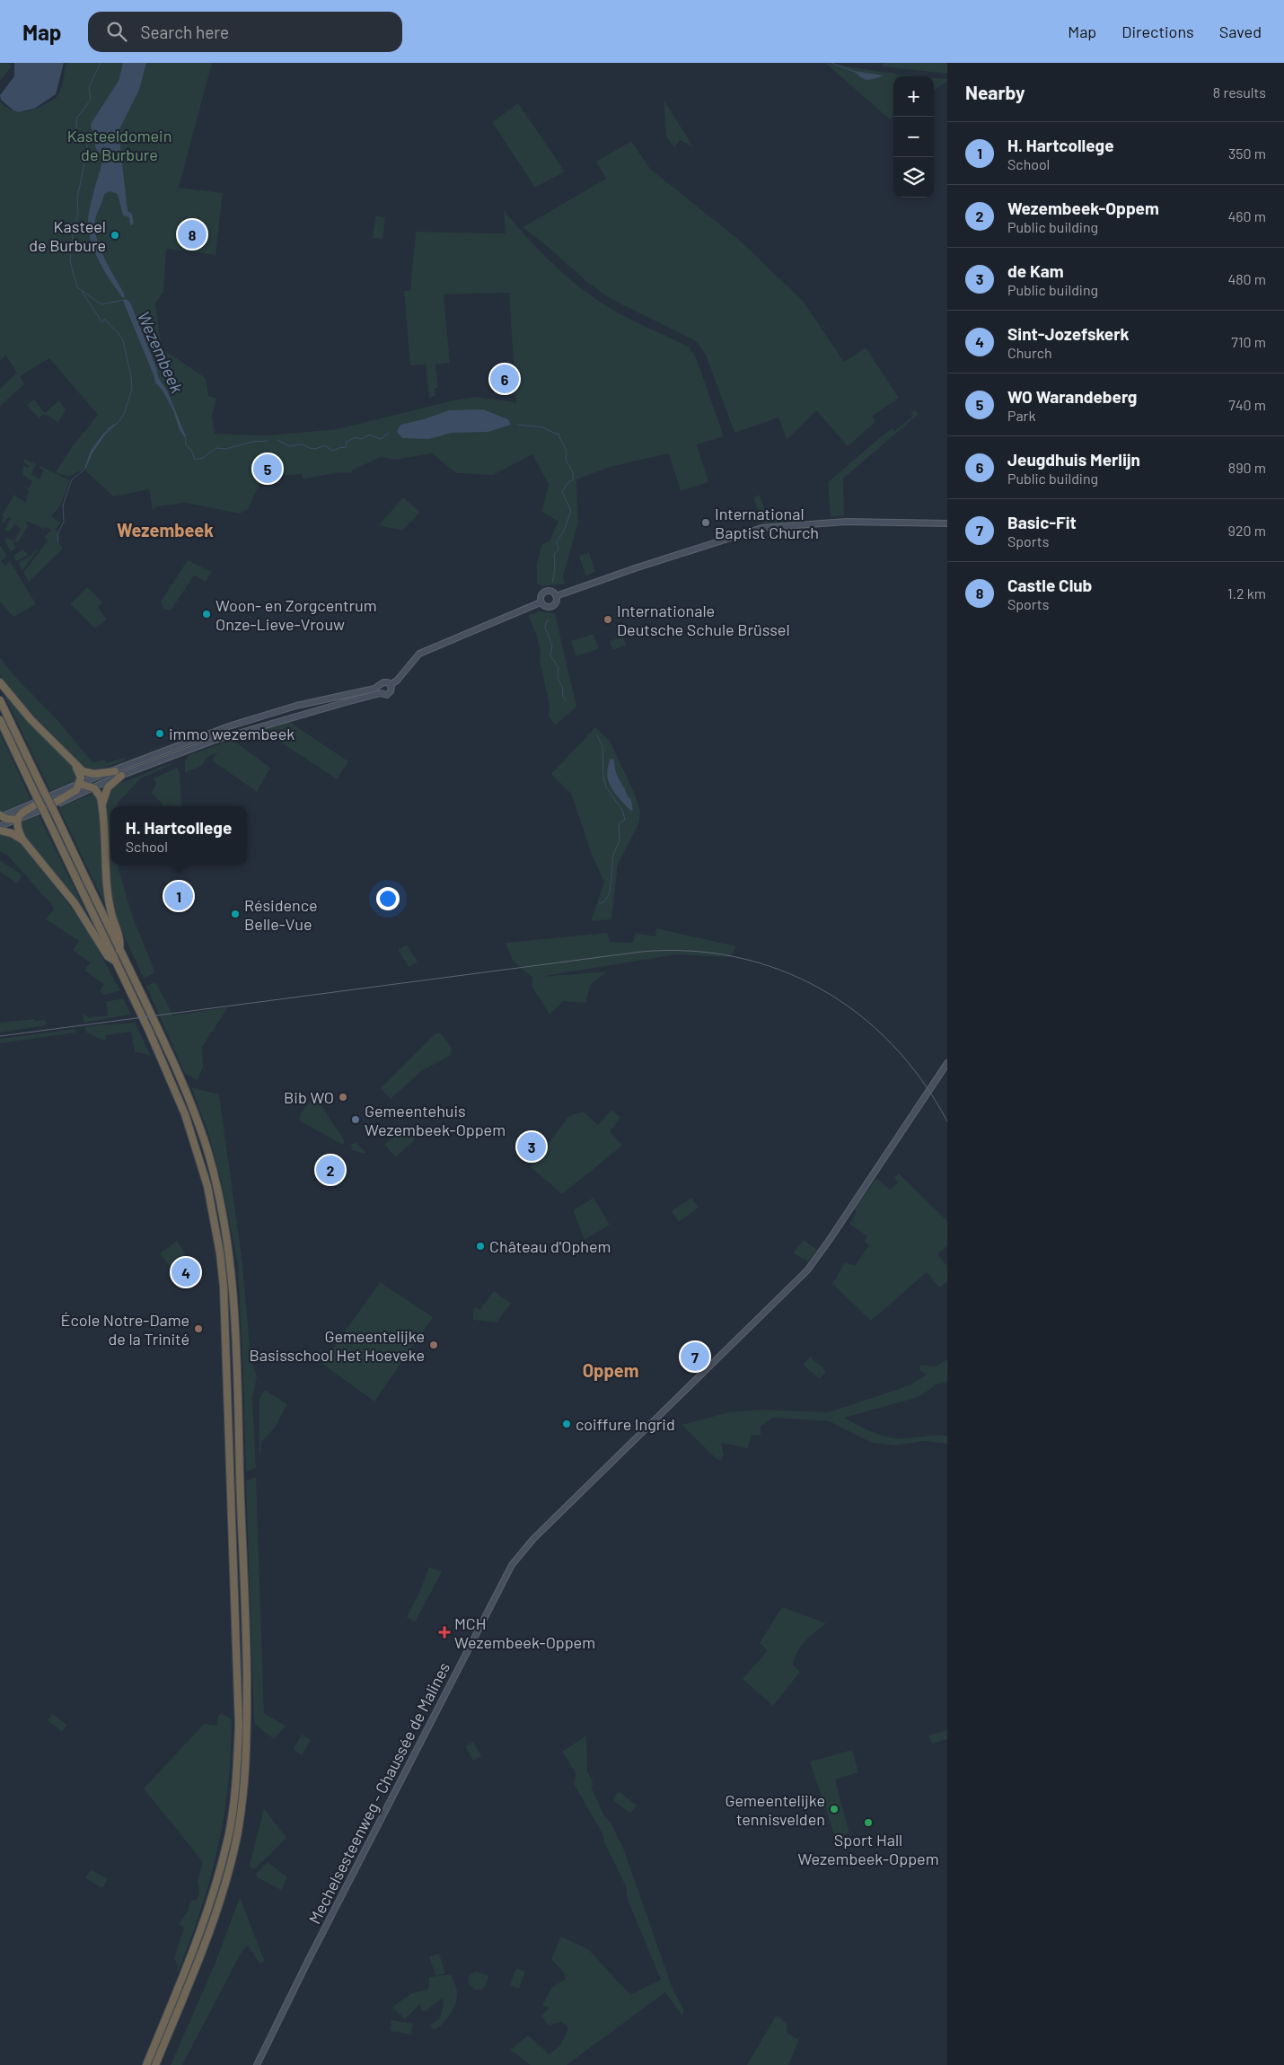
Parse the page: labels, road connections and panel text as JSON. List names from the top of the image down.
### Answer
{
  "streets": {
    "main road": ["Mechelsesteenweg - Chaussée de Malines"]
  },
  "districts": ["Wezembeek", "Oppem"],
  "water": ["Wezembeek"],
  "parks": ["Kasteeldomein de Burbure"],
  "places": {
    "other": [
      "Kasteel de Burbure",
      "International Baptist Church",
      "Woon- en Zorgcentrum Onze-Lieve-Vrouw",
      "Internationale Deutsche Schule Brüssel",
      "immo wezembeek",
      "Résidence Belle-Vue",
      "Bib WO",
      "Gemeentehuis Wezembeek-Oppem",
      "Château d'Ophem",
      "École Notre-Dame de la Trinité",
      "Gemeentelijke Basisschool Het Hoeveke",
      "coiffure Ingrid",
      "Gemeentelijke tennisvelden",
      "Sport Hall Wezembeek-Oppem"
    ],
    "health": ["MCH Wezembeek-Oppem"]
  },
  "page": {
    "header": "Map",
    "search": "Search here",
    "nav": ["Map", "Directions", "Saved"],
    "heading": ["Nearby", "8 results"],
    "map_buttons": ["+", "−"],
    "list": [
      {
        "mark": "1",
        "name": "H. Hartcollege",
        "note": "School",
        "value": "350 m"
      },
      {
        "mark": "2",
        "name": "Wezembeek-Oppem",
        "note": "Public building",
        "value": "460 m"
      },
      {
        "mark": "3",
        "name": "de Kam",
        "note": "Public building",
        "value": "480 m"
      },
      {
        "mark": "4",
        "name": "Sint-Jozefskerk",
        "note": "Church",
        "value": "710 m"
      },
      {
        "mark": "5",
        "name": "WO Warandeberg",
        "note": "Park",
        "value": "740 m"
      },
      {
        "mark": "6",
        "name": "Jeugdhuis Merlijn",
        "note": "Public building",
        "value": "890 m"
      },
      {
        "mark": "7",
        "name": "Basic-Fit",
        "note": "Sports",
        "value": "920 m"
      },
      {
        "mark": "8",
        "name": "Castle Club",
        "note": "Sports",
        "value": "1.2 km"
      }
    ],
    "pins": [
      "8",
      "6",
      "5",
      "1",
      "3",
      "2",
      "4",
      "7"
    ],
    "popup": ["H. Hartcollege", "School"]
  }
}
